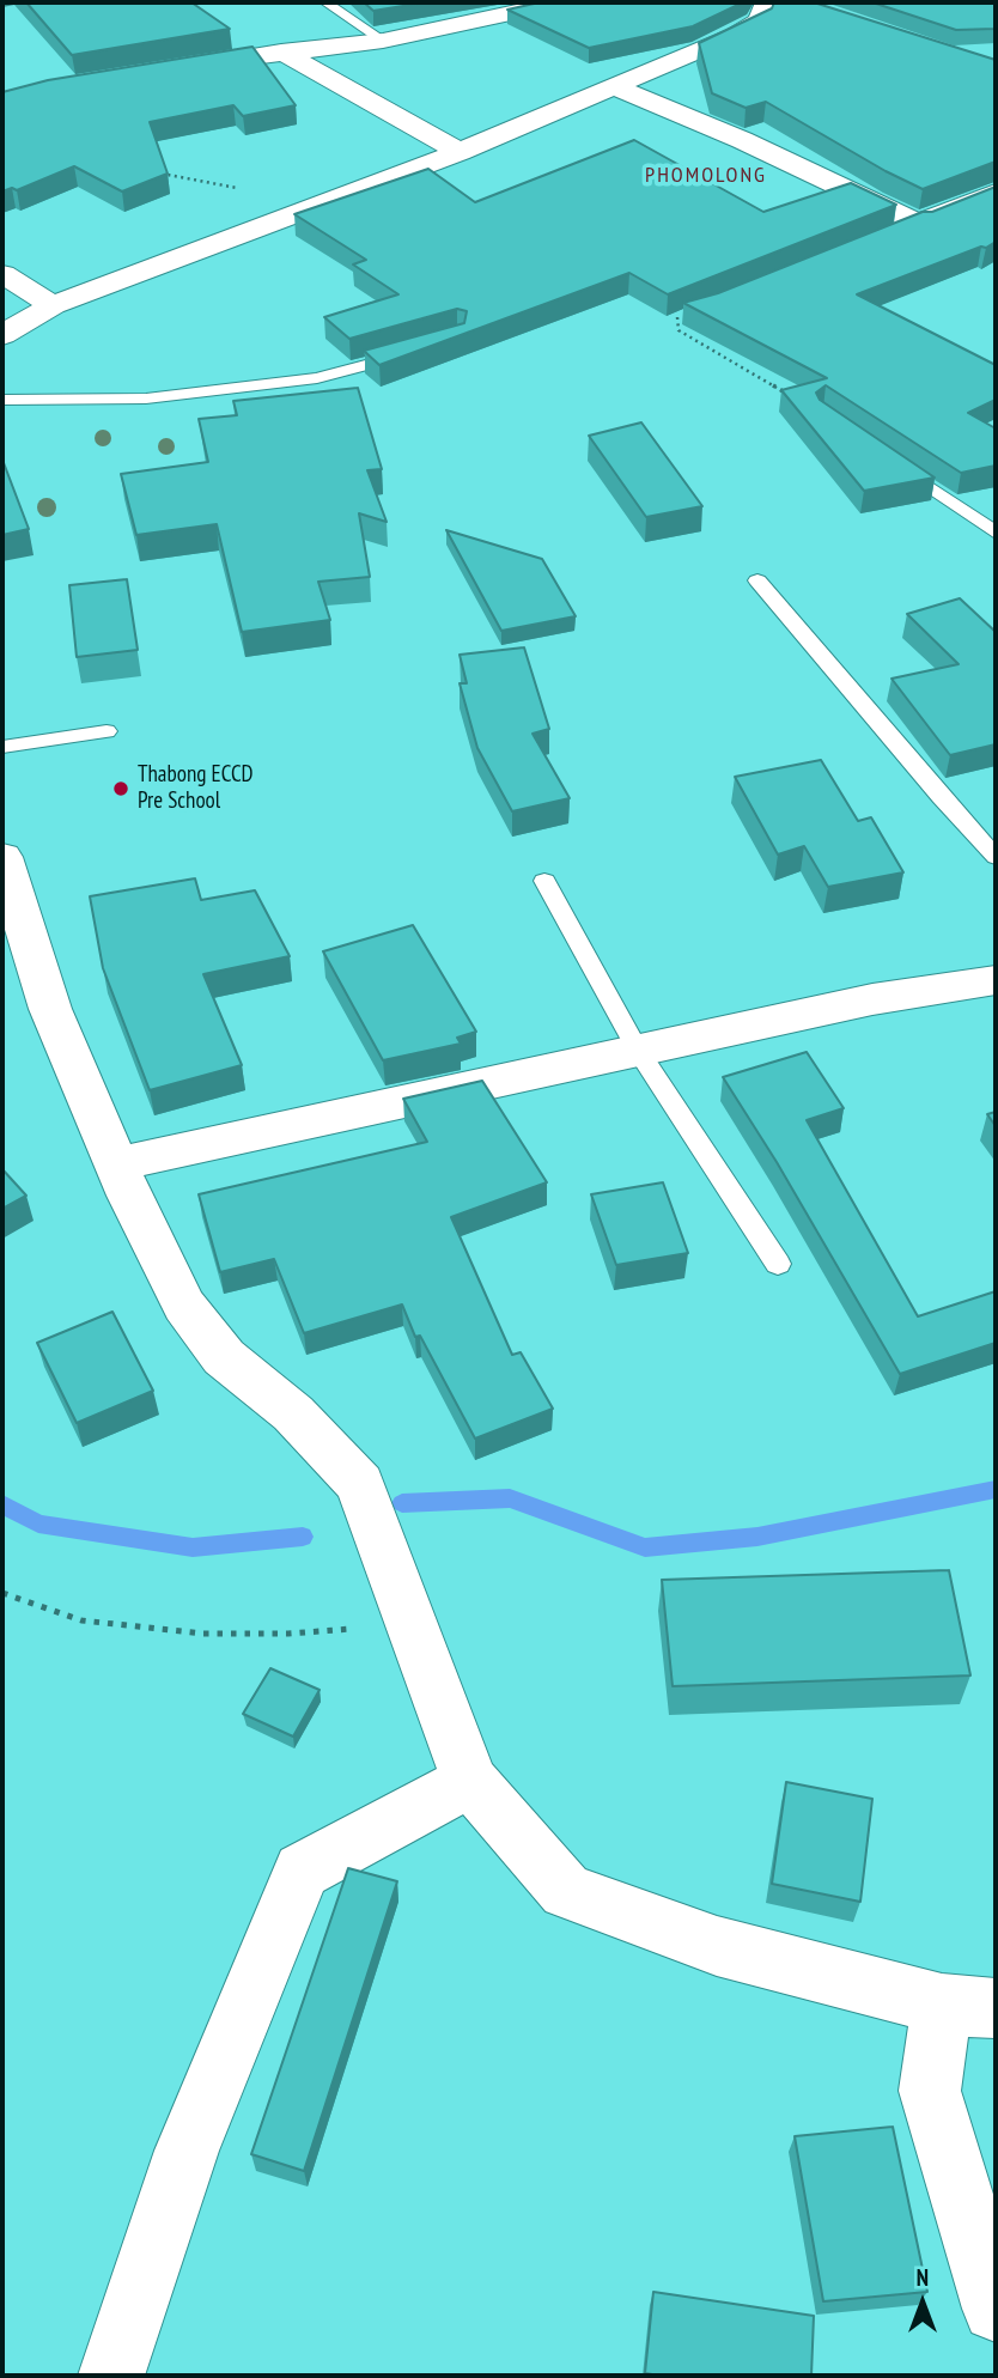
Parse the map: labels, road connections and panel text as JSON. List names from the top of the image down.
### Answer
{
  "districts": ["PHOMOLONG"],
  "places": ["Thabong ECCD Pre School"],
  "north": "top"
}
